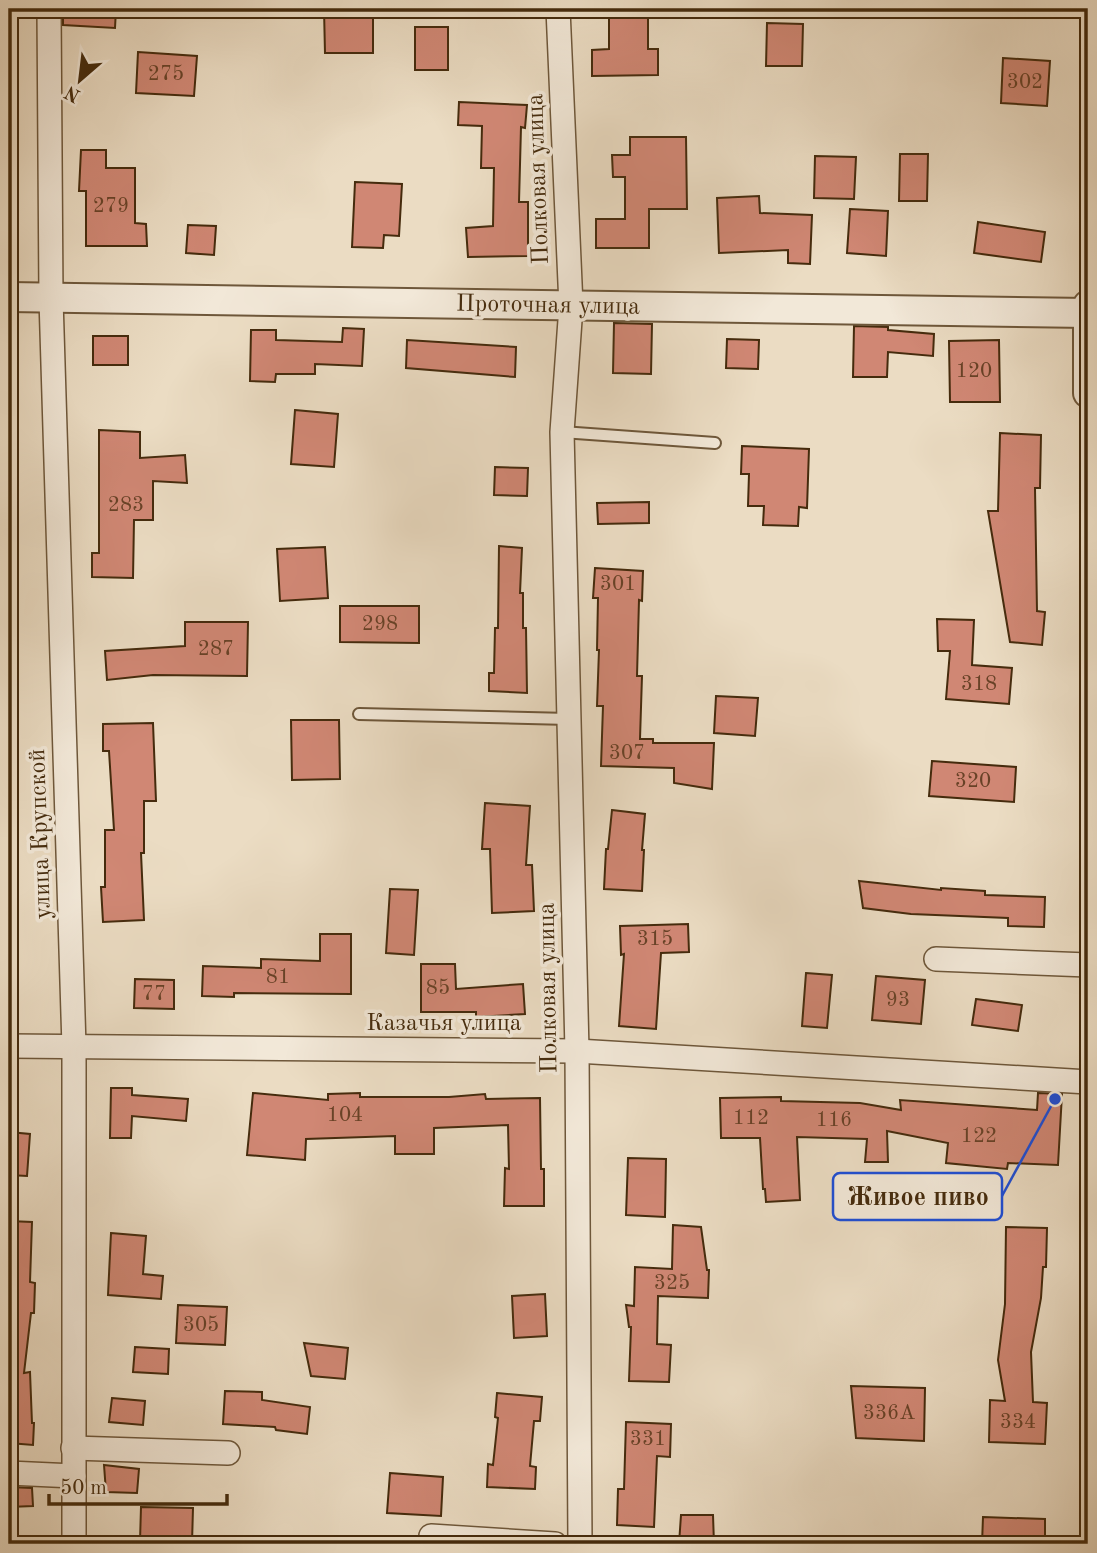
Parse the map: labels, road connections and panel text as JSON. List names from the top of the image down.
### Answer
{
  "streets": {
    "street": [
      "Полковая улица",
      "Проточная улица",
      "улица Крупской",
      "Казачья улица"
    ]
  },
  "crossings": [
    ["Полковая улица", "Проточная улица"],
    ["Полковая улица", "Казачья улица"],
    ["Проточная улица", "улица Крупской"],
    ["улица Крупской", "Казачья улица"]
  ],
  "places": ["Живое пиво"],
  "house_numbers": [
    "275",
    "302",
    "279",
    "120",
    "283",
    "301",
    "298",
    "287",
    "318",
    "307",
    "320",
    "315",
    "81",
    "85",
    "77",
    "93",
    "104",
    "112",
    "116",
    "122",
    "325",
    "305",
    "336А",
    "334",
    "331"
  ],
  "scale_bar": "50 m",
  "north": "bottom left"
}
